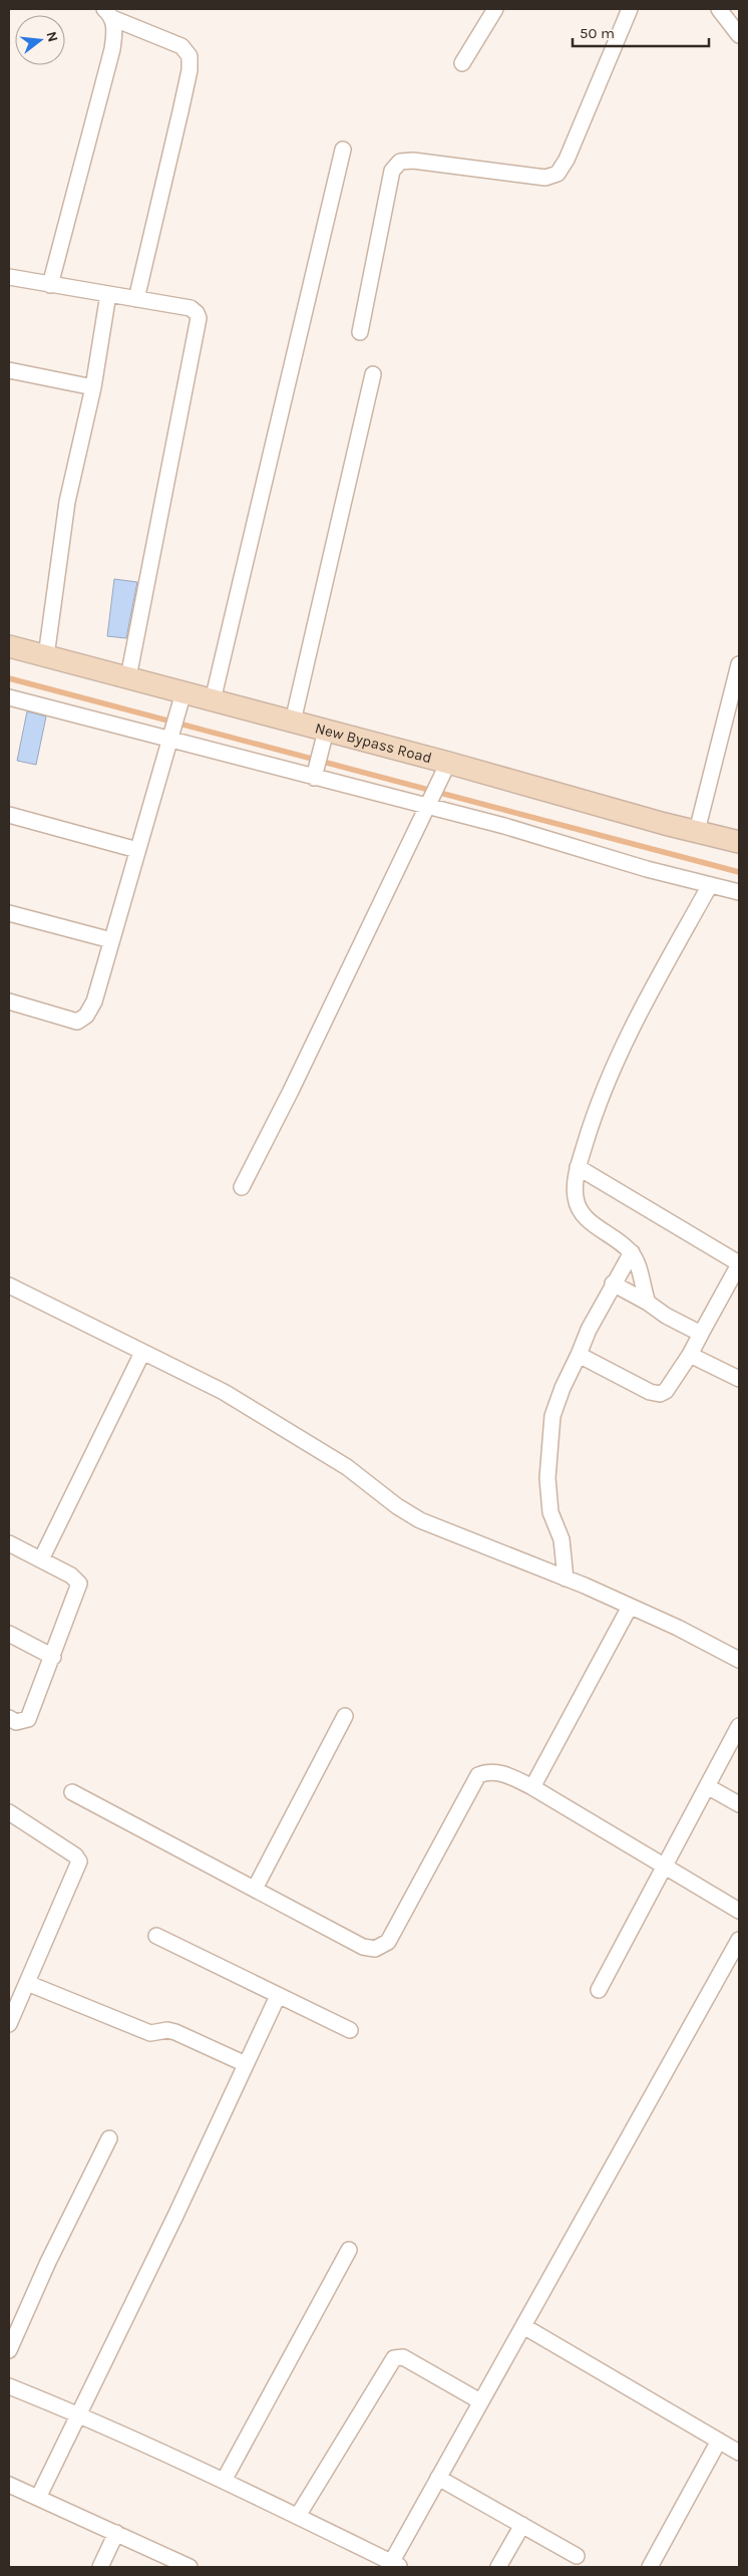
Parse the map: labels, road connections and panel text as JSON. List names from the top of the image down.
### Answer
{
  "streets": {
    "main road": ["New Bypass Road"]
  },
  "scale_bar": "50 m",
  "north": "right"
}
